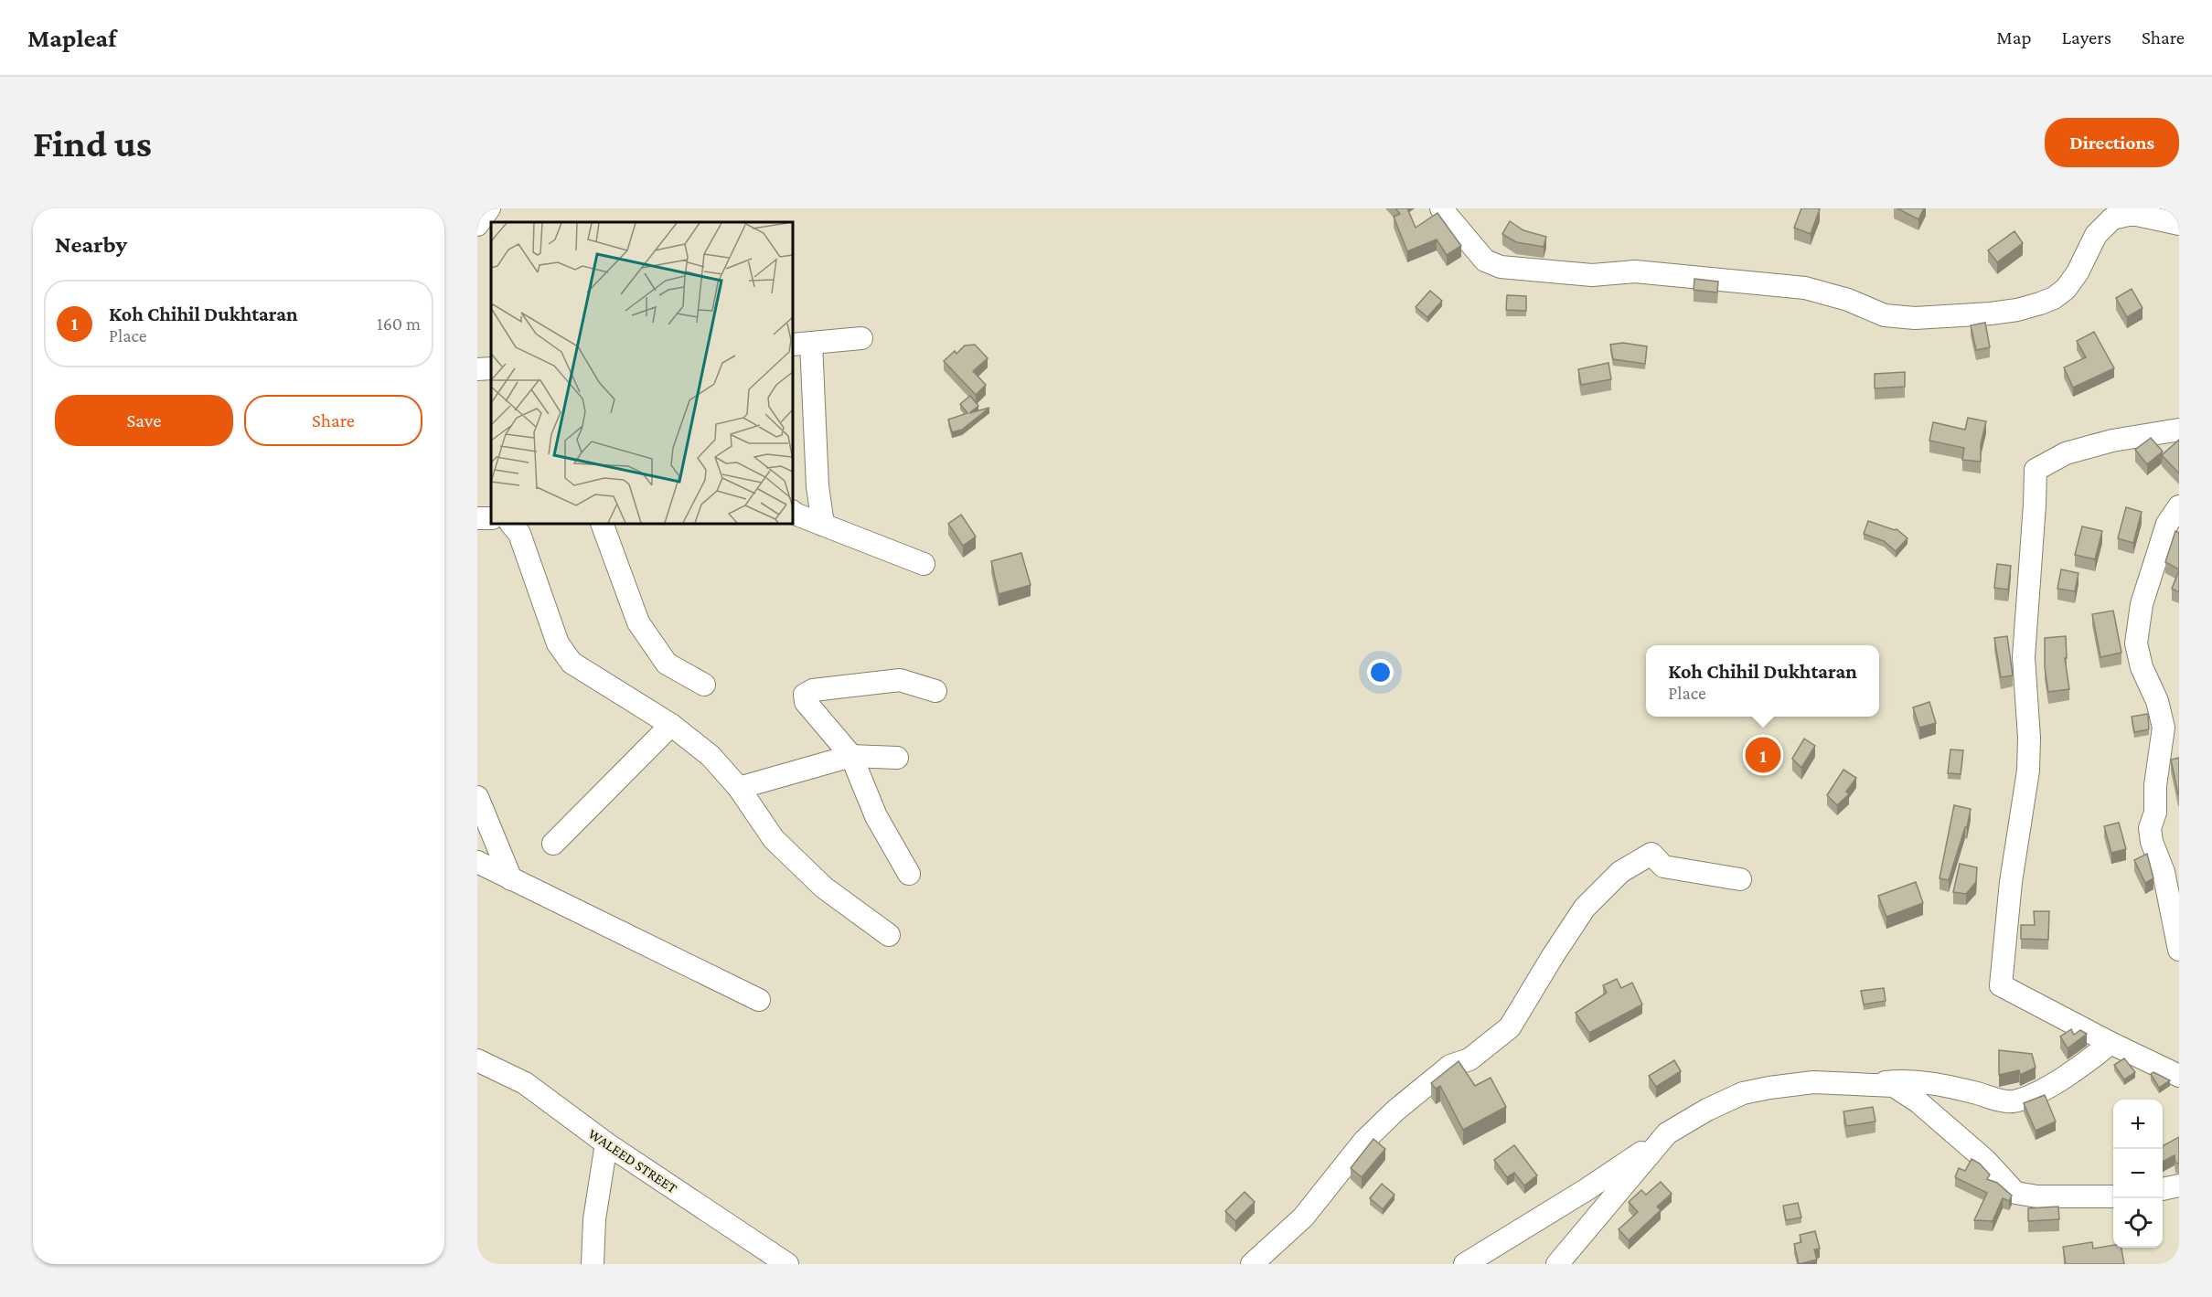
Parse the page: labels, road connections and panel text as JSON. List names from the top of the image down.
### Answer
{
  "streets": {
    "street": ["WALEED STREET"]
  },
  "page": {
    "header": "Mapleaf",
    "nav": ["Map", "Layers", "Share"],
    "buttons": [
      "Directions",
      ["Save", "Share"]
    ],
    "title": "Find us",
    "heading": "Nearby",
    "list": [
      {
        "mark": "1",
        "name": "Koh Chihil Dukhtaran",
        "note": "Place",
        "value": "160 m"
      }
    ],
    "popup": ["Koh Chihil Dukhtaran", "Place"],
    "pins": "1",
    "map_buttons": ["+", "−"]
  }
}
